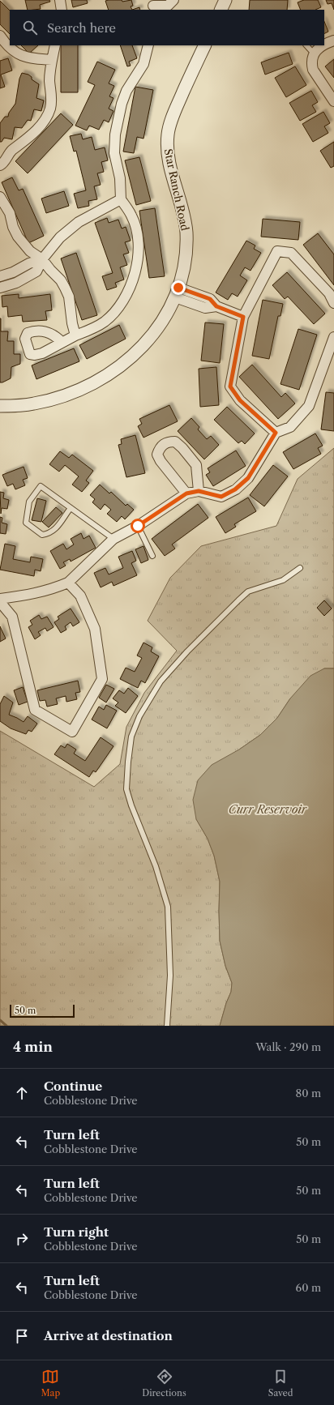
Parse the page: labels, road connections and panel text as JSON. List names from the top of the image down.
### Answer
{
  "streets": {
    "street": ["Star Ranch Road"]
  },
  "water": ["Curr Reservoir"],
  "scale_bar": "50 m",
  "page": {
    "search": "Search here",
    "scale": "50 m",
    "heading": ["4 min", "Walk · 290 m"],
    "list": [
      ["Continue", "Cobblestone Drive", "80 m"],
      ["Turn left", "Cobblestone Drive", "50 m"],
      ["Turn left", "Cobblestone Drive", "50 m"],
      ["Turn right", "Cobblestone Drive", "50 m"],
      ["Turn left", "Cobblestone Drive", "60 m"],
      "Arrive at destination"
    ],
    "nav": ["Map", "Directions", "Saved"]
  }
}
